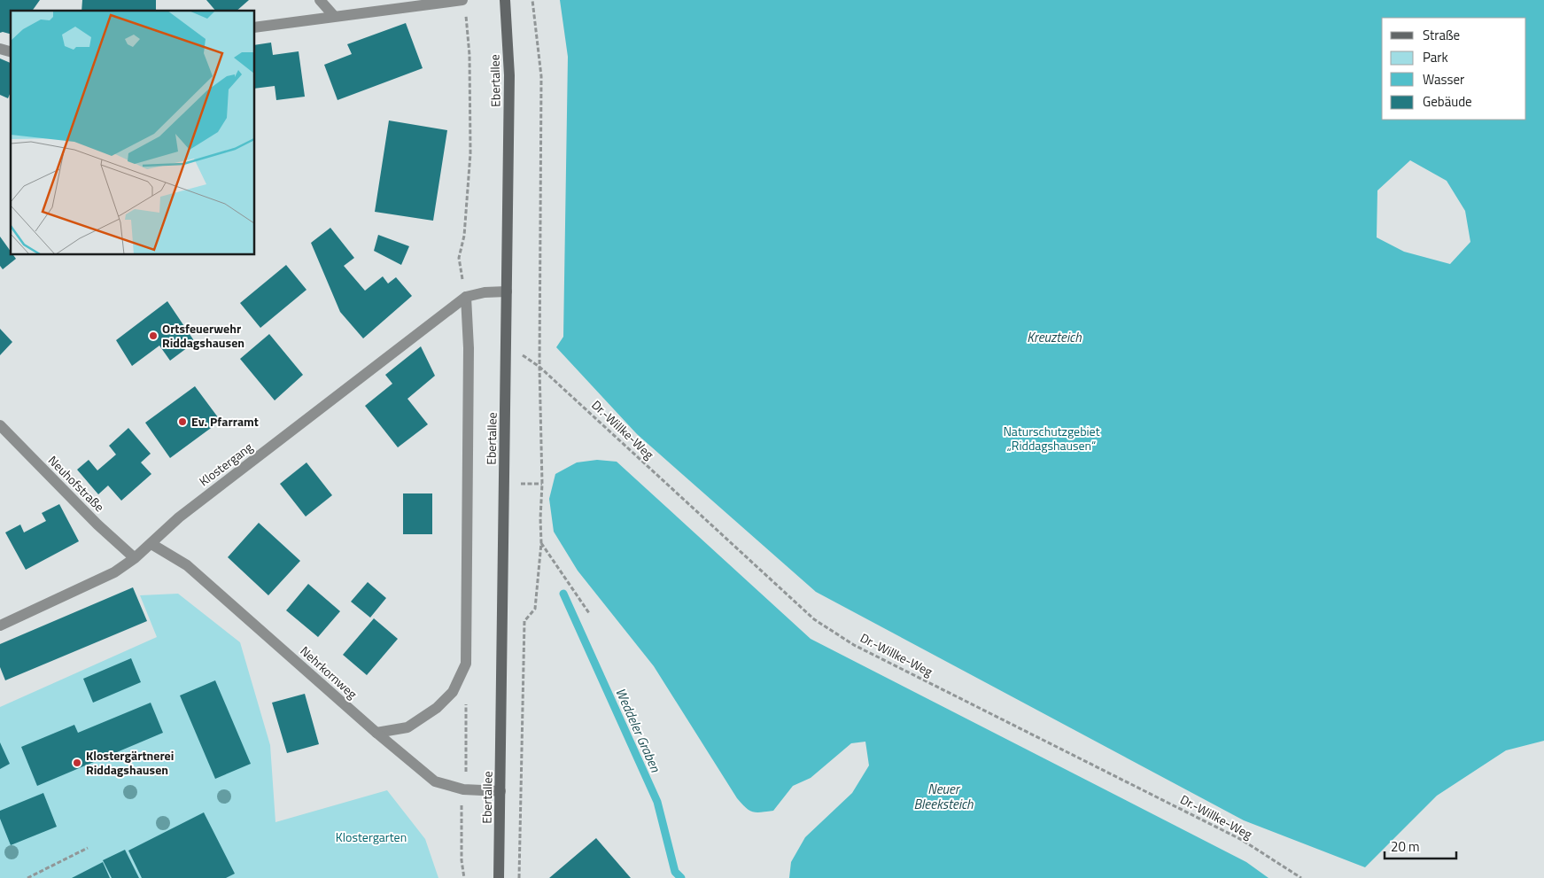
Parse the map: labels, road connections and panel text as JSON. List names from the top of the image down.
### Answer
{
  "streets": {
    "main road": ["Ebertallee"],
    "street": ["Klostergang", "Neuhofstraße", "Nehrkornweg"],
    "path": ["Dr.-Willke-Weg"]
  },
  "crossings": [
    ["Ebertallee", "Klostergang"],
    ["Ebertallee", "Nehrkornweg"],
    ["Klostergang", "Neuhofstraße"],
    ["Klostergang", "Nehrkornweg"]
  ],
  "water": ["Kreuzteich", "Weddeler Graben", "Neuer Bleeksteich"],
  "parks": ["Naturschutzgebiet „Riddagshausen“", "Klostergarten"],
  "places": ["Ortsfeuerwehr Riddagshausen", "Ev. Pfarramt", "Klostergärtnerei Riddagshausen"],
  "legend": [
    "Straße",
    "Park",
    "Wasser",
    "Gebäude"
  ],
  "scale_bar": "20 m"
}
